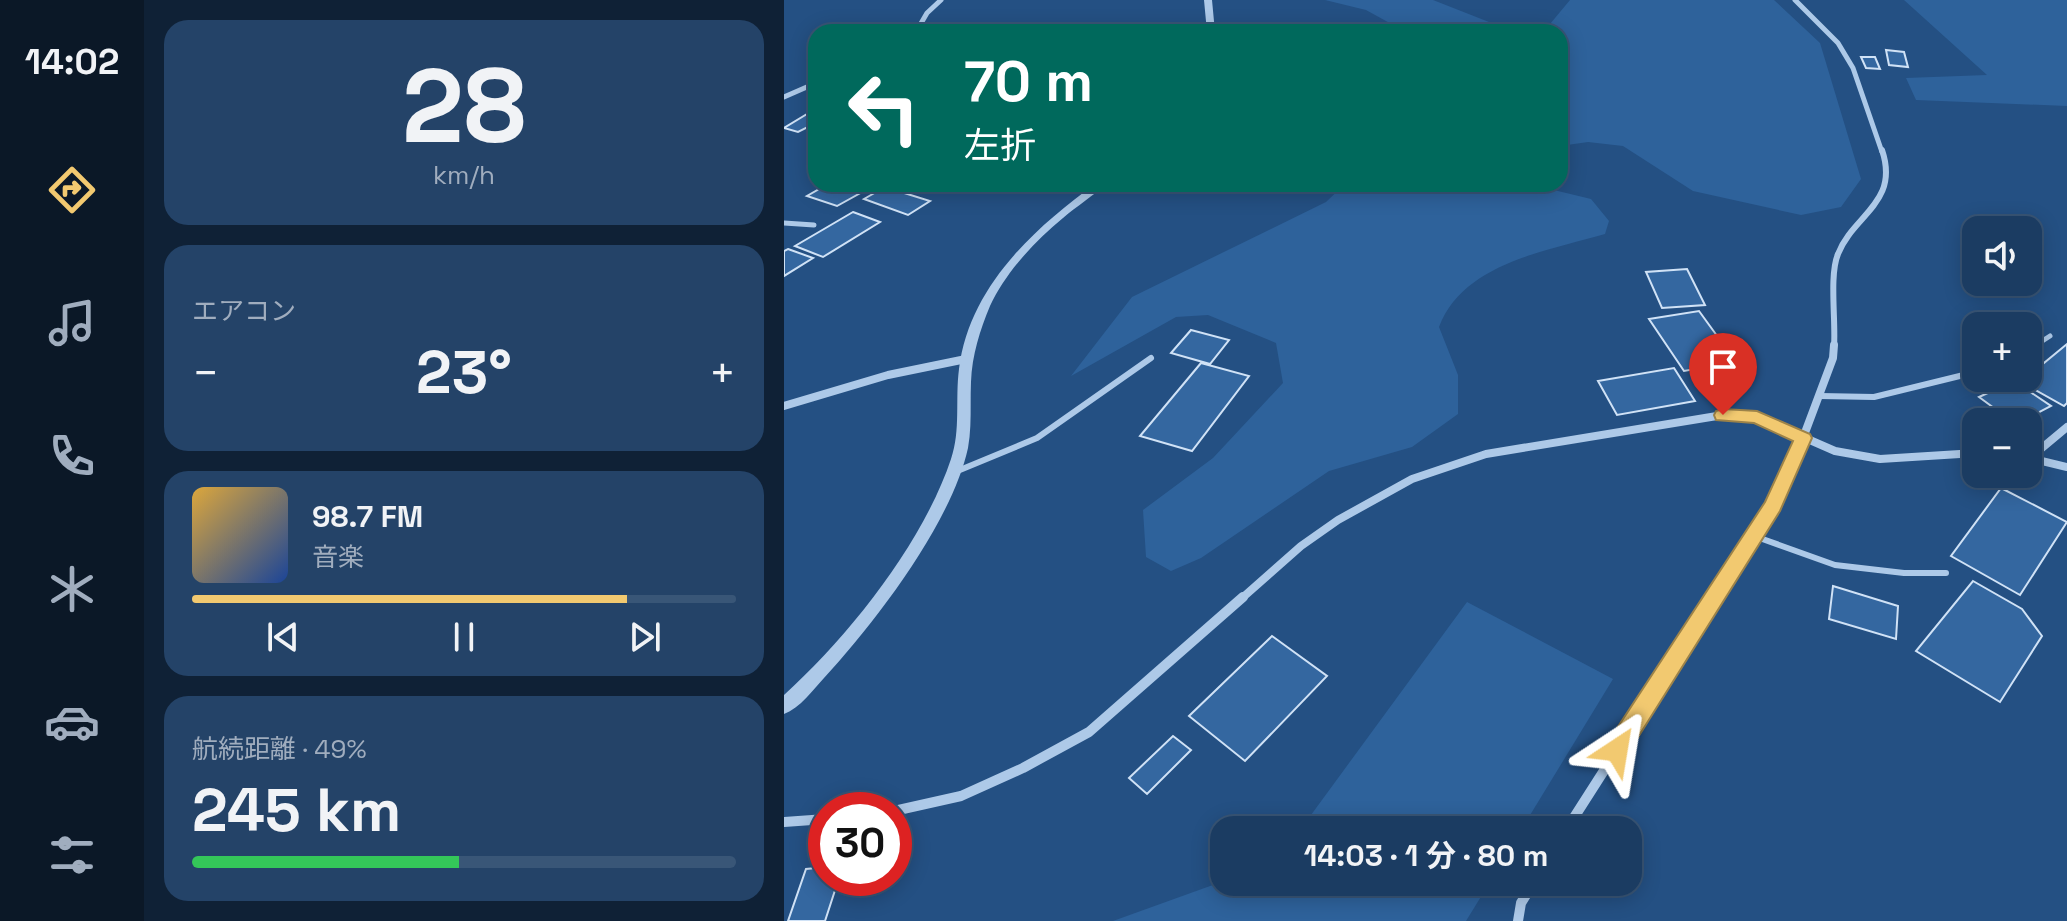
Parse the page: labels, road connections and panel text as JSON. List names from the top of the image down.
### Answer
{
  "page": {
    "tabs": "14:02",
    "tile": [
      ["28", "km/h"],
      "エアコン",
      ["航続距離 · 49%", "245 km"]
    ],
    "turn": ["70 m", "左折"],
    "map_buttons": ["+", "−"],
    "heat": ["−", "23°", "+"],
    "song": ["98.7 FM", "音楽"],
    "limit": "30",
    "trip": "14:03 · 1 分 · 80 m"
  }
}
